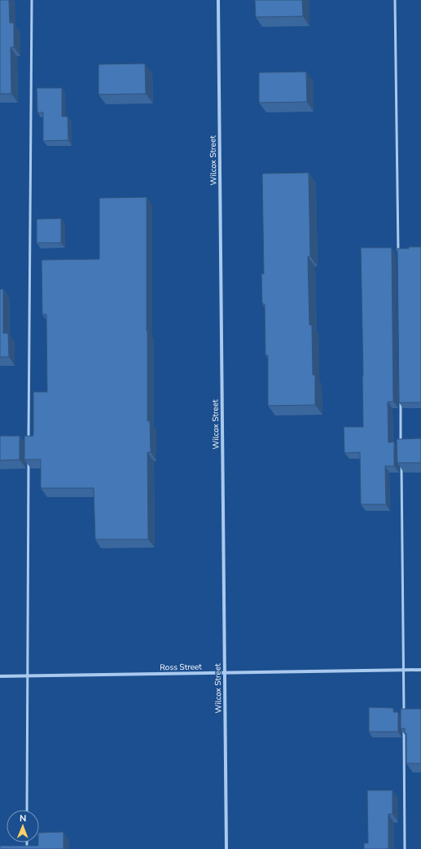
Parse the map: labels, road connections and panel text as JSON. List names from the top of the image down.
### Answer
{
  "streets": {
    "street": ["Wilcox Street", "Ross Street"]
  },
  "crossings": [
    ["Wilcox Street", "Ross Street"]
  ],
  "north": "top"
}
